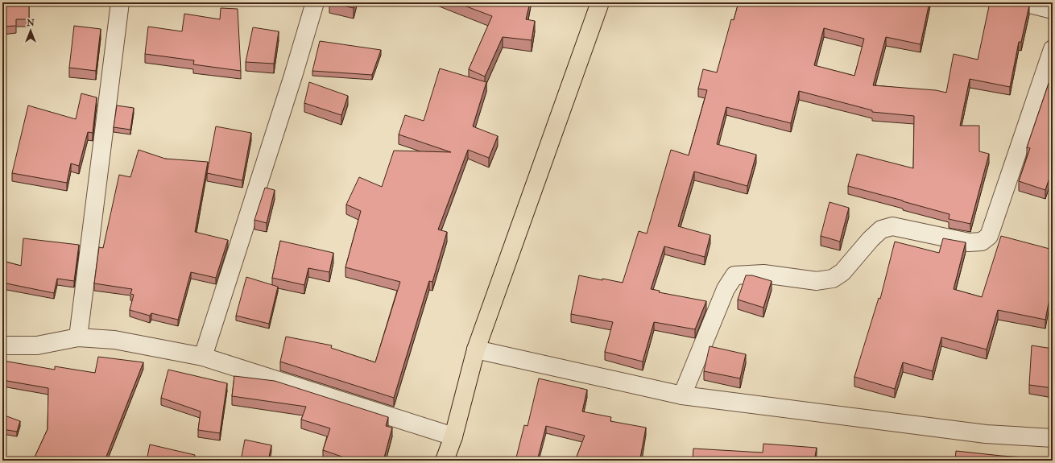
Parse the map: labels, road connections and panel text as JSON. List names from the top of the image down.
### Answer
{
  "north": "top"
}
